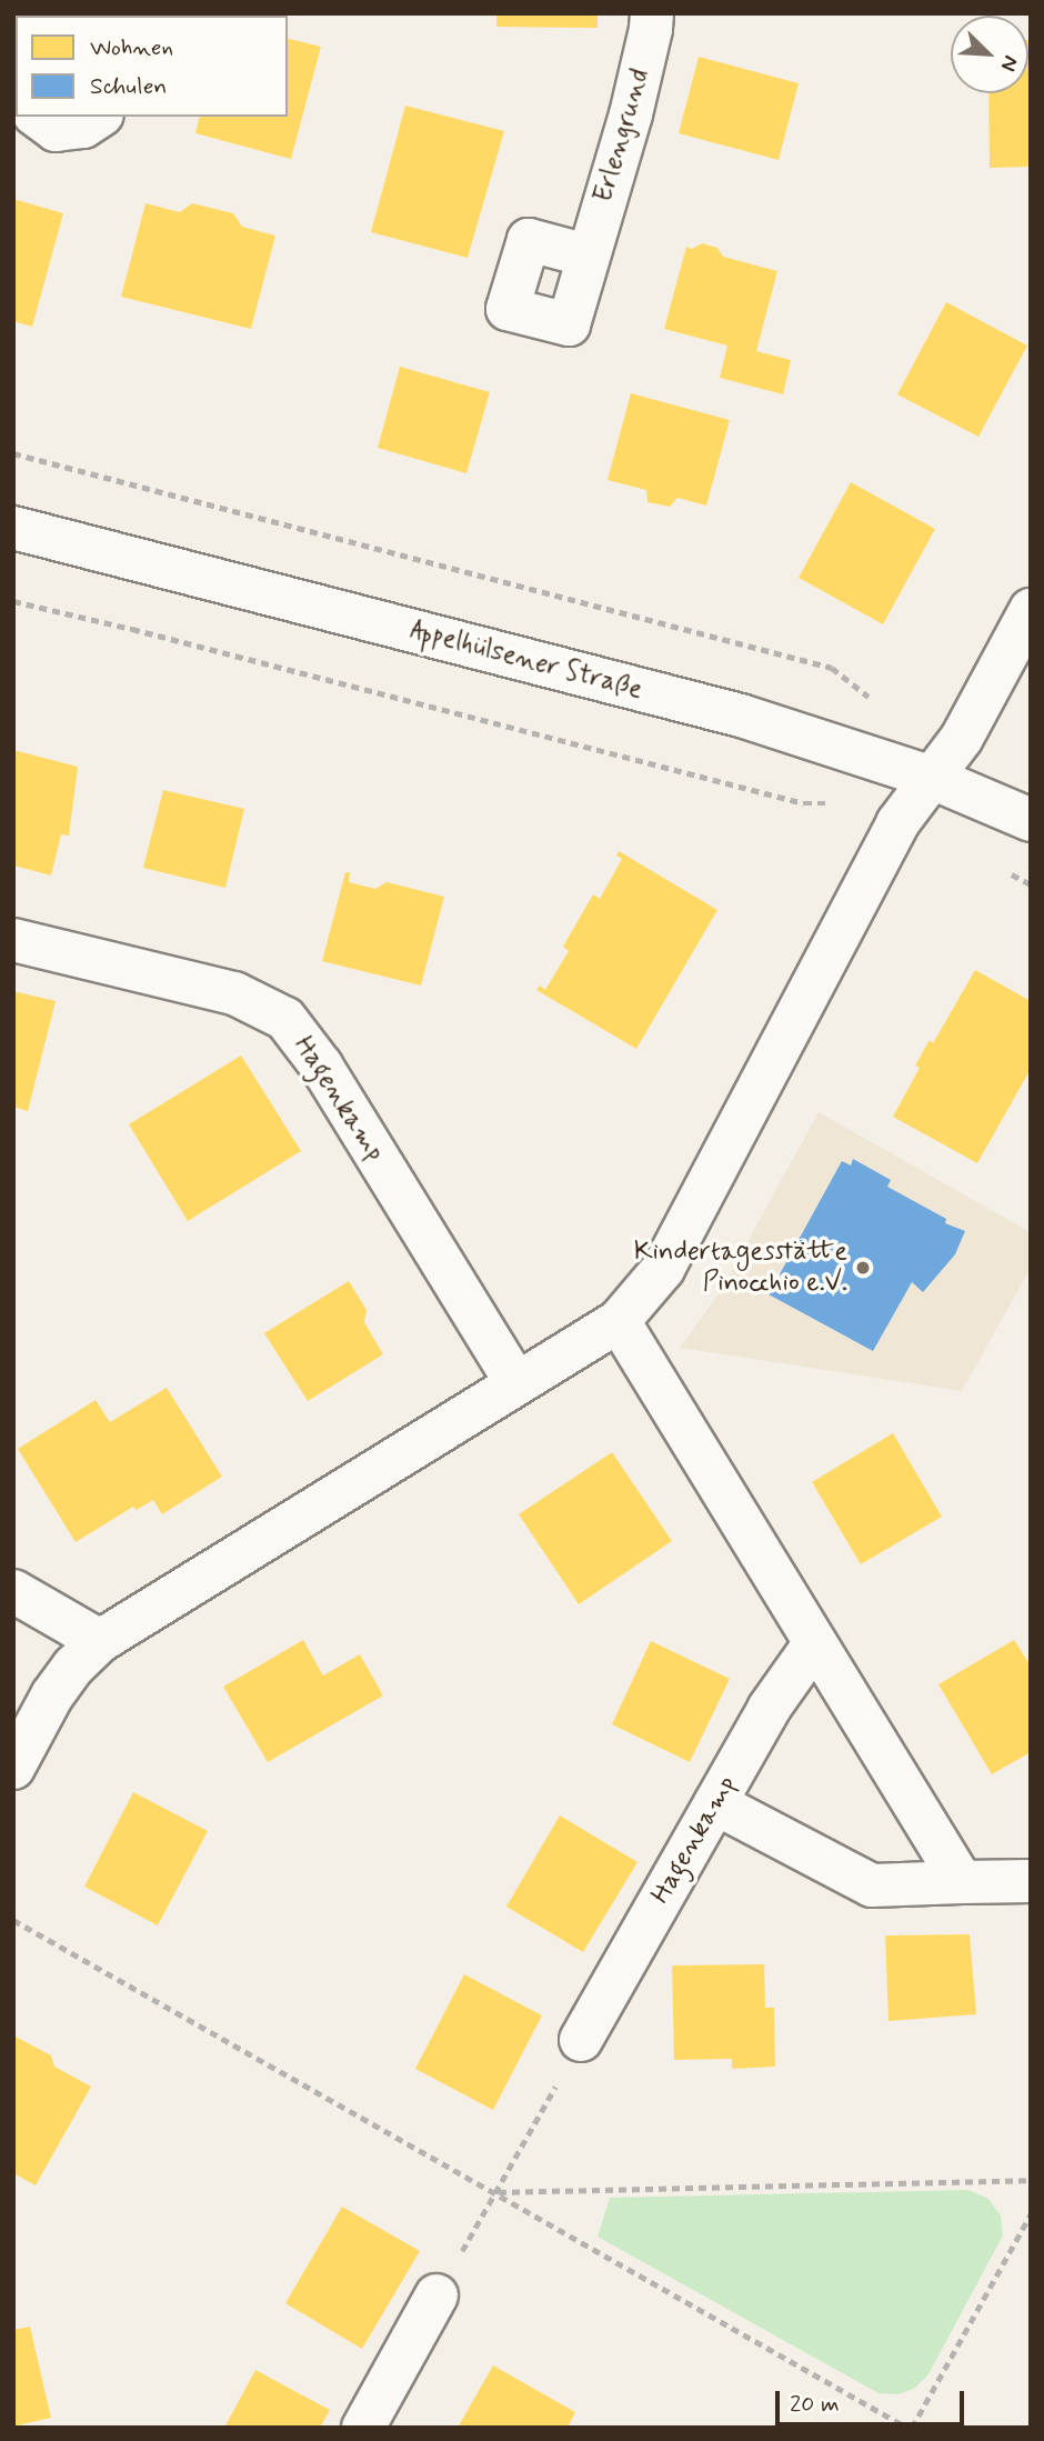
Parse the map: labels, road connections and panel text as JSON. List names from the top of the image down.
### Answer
{
  "streets": {
    "street": ["Erlengrund", "Appelhülsener Straße", "Hagenkamp"]
  },
  "places": ["Kindertagesstätte Pinocchio e.V."],
  "legend": ["Wohnen", "Schulen"],
  "scale_bar": "20 m",
  "north": "bottom right"
}
